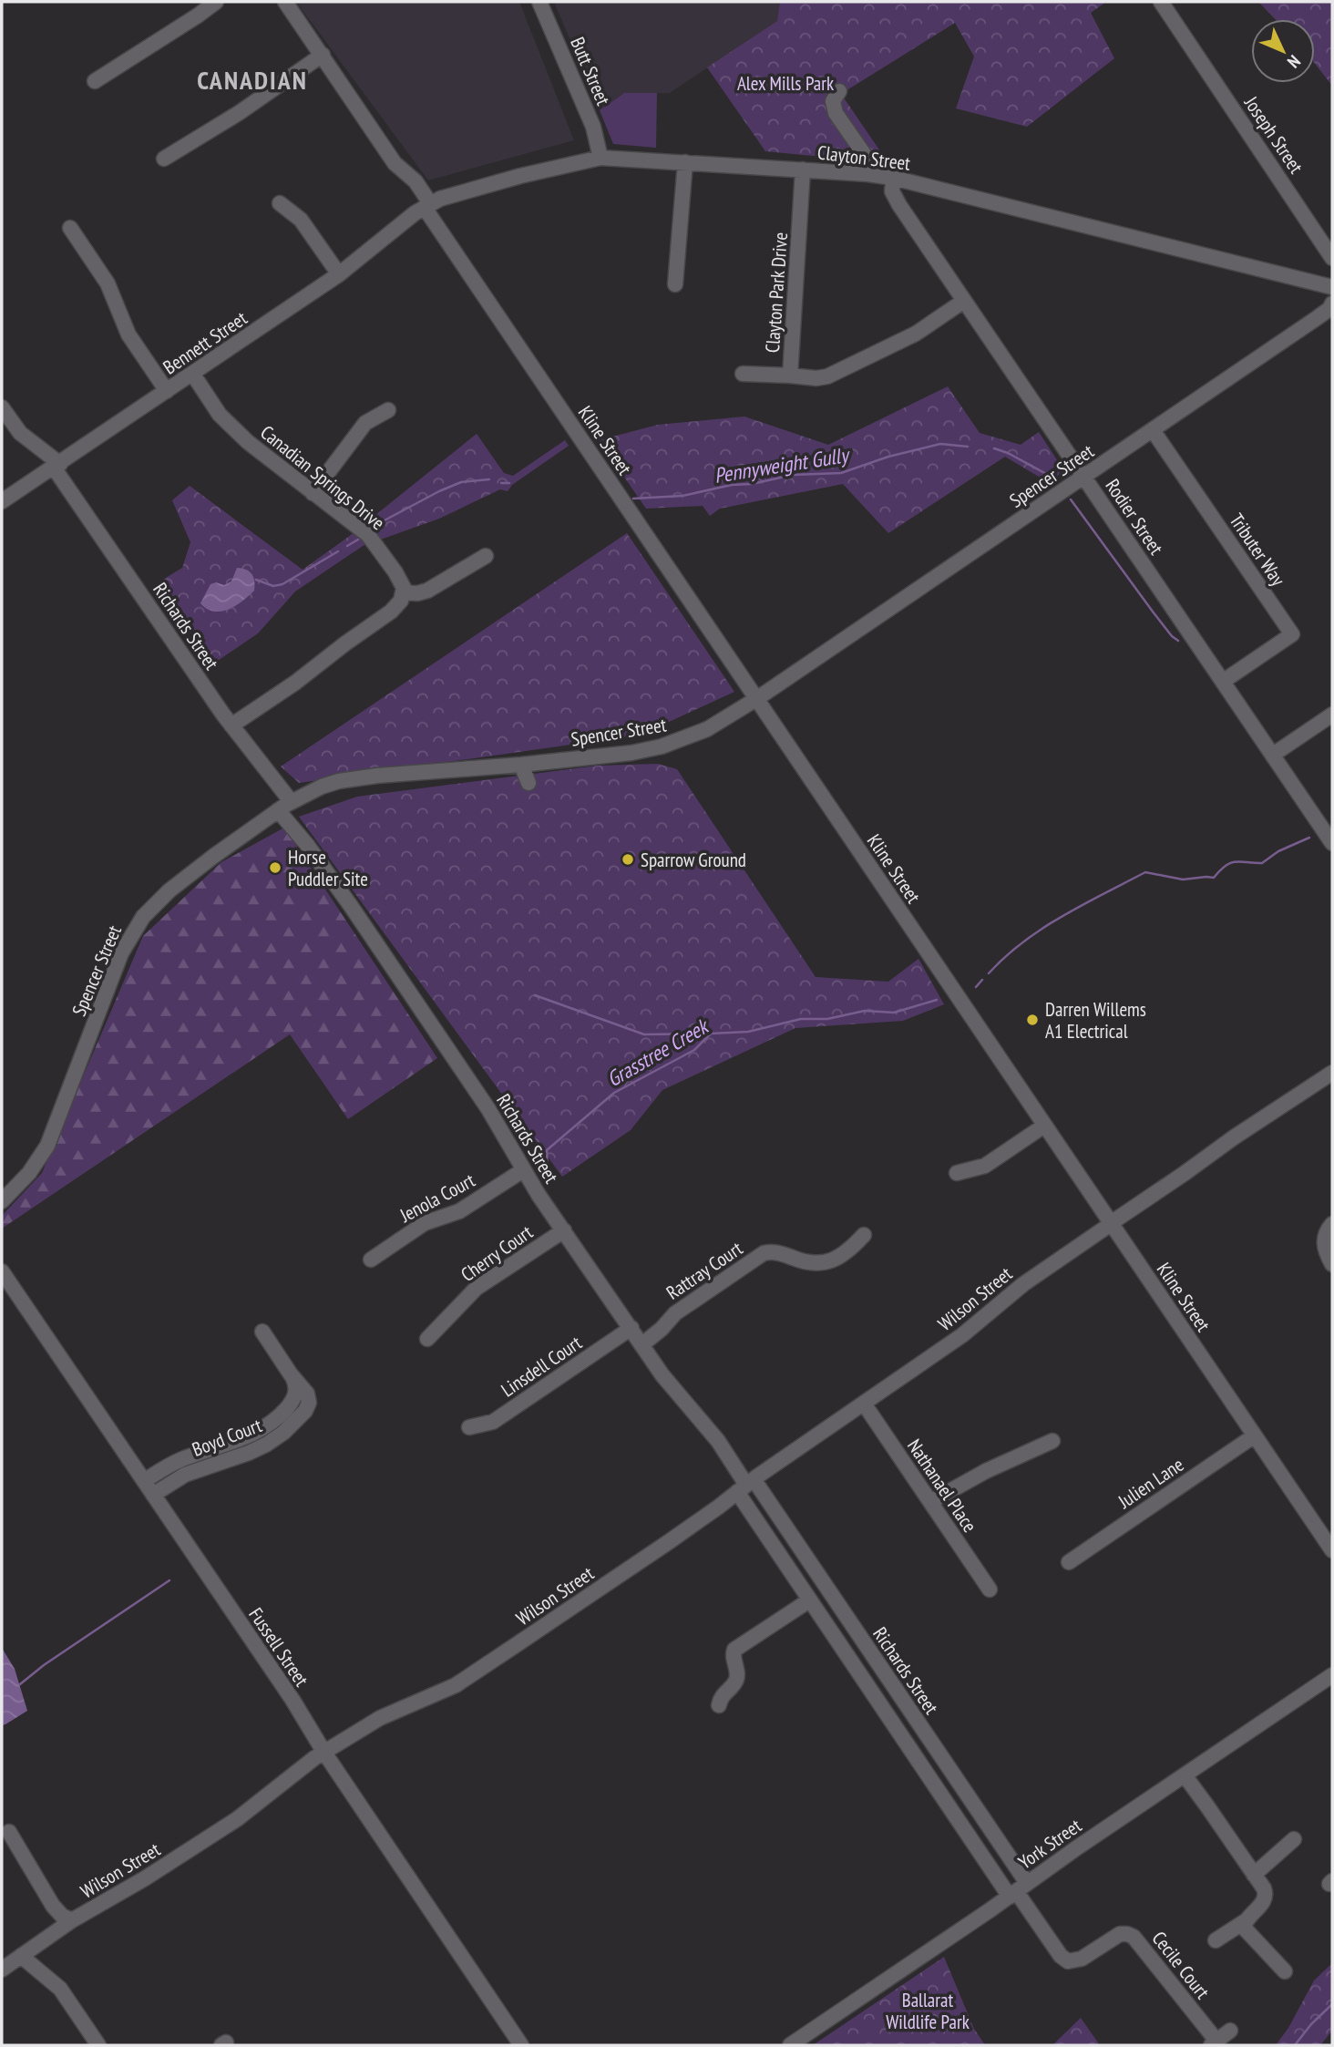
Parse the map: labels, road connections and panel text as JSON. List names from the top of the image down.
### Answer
{
  "streets": {
    "street": [
      "Butt Street",
      "Joseph Street",
      "Clayton Street",
      "Clayton Park Drive",
      "Bennett Street",
      "Kline Street",
      "Spencer Street",
      "Canadian Springs Drive",
      "Rodier Street",
      "Tributer Way",
      "Richards Street",
      "Jenola Court",
      "Cherry Court",
      "Rattray Court",
      "Wilson Street",
      "Linsdell Court",
      "Boyd Court",
      "Julien Lane",
      "Nathanael Place",
      "Fussell Street",
      "York Street",
      "Cecile Court"
    ]
  },
  "crossings": [
    ["Butt Street", "Clayton Street"],
    ["Clayton Street", "Clayton Park Drive"],
    ["Clayton Street", "Bennett Street"],
    ["Clayton Street", "Kline Street"],
    ["Clayton Street", "Rodier Street"],
    ["Clayton Park Drive", "Rodier Street"],
    ["Bennett Street", "Kline Street"],
    ["Bennett Street", "Canadian Springs Drive"],
    ["Bennett Street", "Richards Street"],
    ["Kline Street", "Spencer Street"],
    ["Kline Street", "Wilson Street"],
    ["Kline Street", "Julien Lane"],
    ["Spencer Street", "Rodier Street"],
    ["Spencer Street", "Tributer Way"],
    ["Spencer Street", "Richards Street"],
    ["Rodier Street", "Tributer Way"],
    ["Richards Street", "Jenola Court"],
    ["Richards Street", "Cherry Court"],
    ["Richards Street", "Rattray Court"],
    ["Richards Street", "Wilson Street"],
    ["Richards Street", "Linsdell Court"],
    ["Richards Street", "York Street"],
    ["Richards Street", "Cecile Court"],
    ["Wilson Street", "Nathanael Place"],
    ["Wilson Street", "Fussell Street"],
    ["Boyd Court", "Fussell Street"]
  ],
  "districts": ["CANADIAN"],
  "water": ["Pennyweight Gully", "Grasstree Creek"],
  "parks": ["Alex Mills Park", "Ballarat Wildlife Park"],
  "places": ["Sparrow Ground", "Horse Puddler Site", "Darren Willems A1 Electrical"],
  "north": "bottom right"
}
